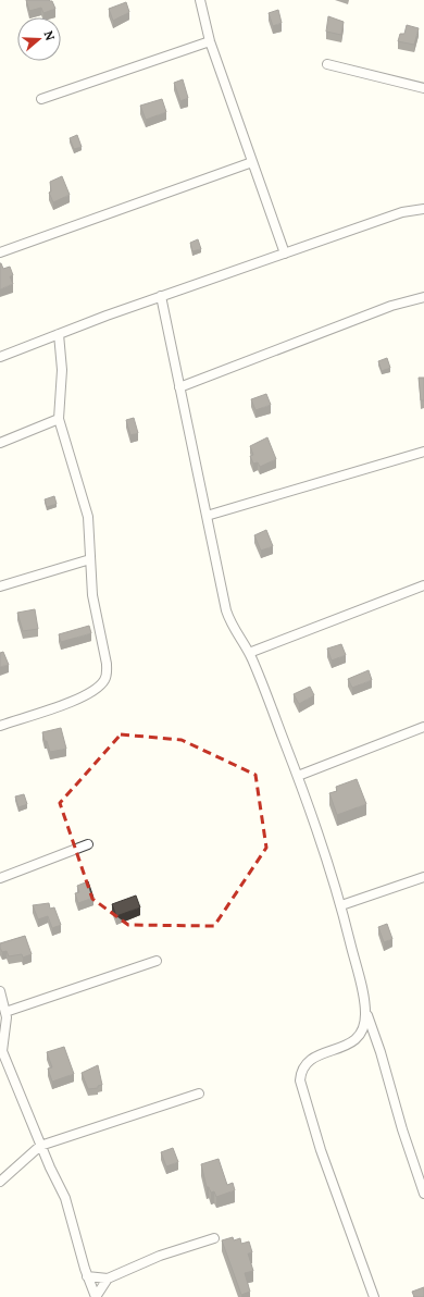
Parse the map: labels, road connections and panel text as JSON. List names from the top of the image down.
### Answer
{
  "north": "right"
}
